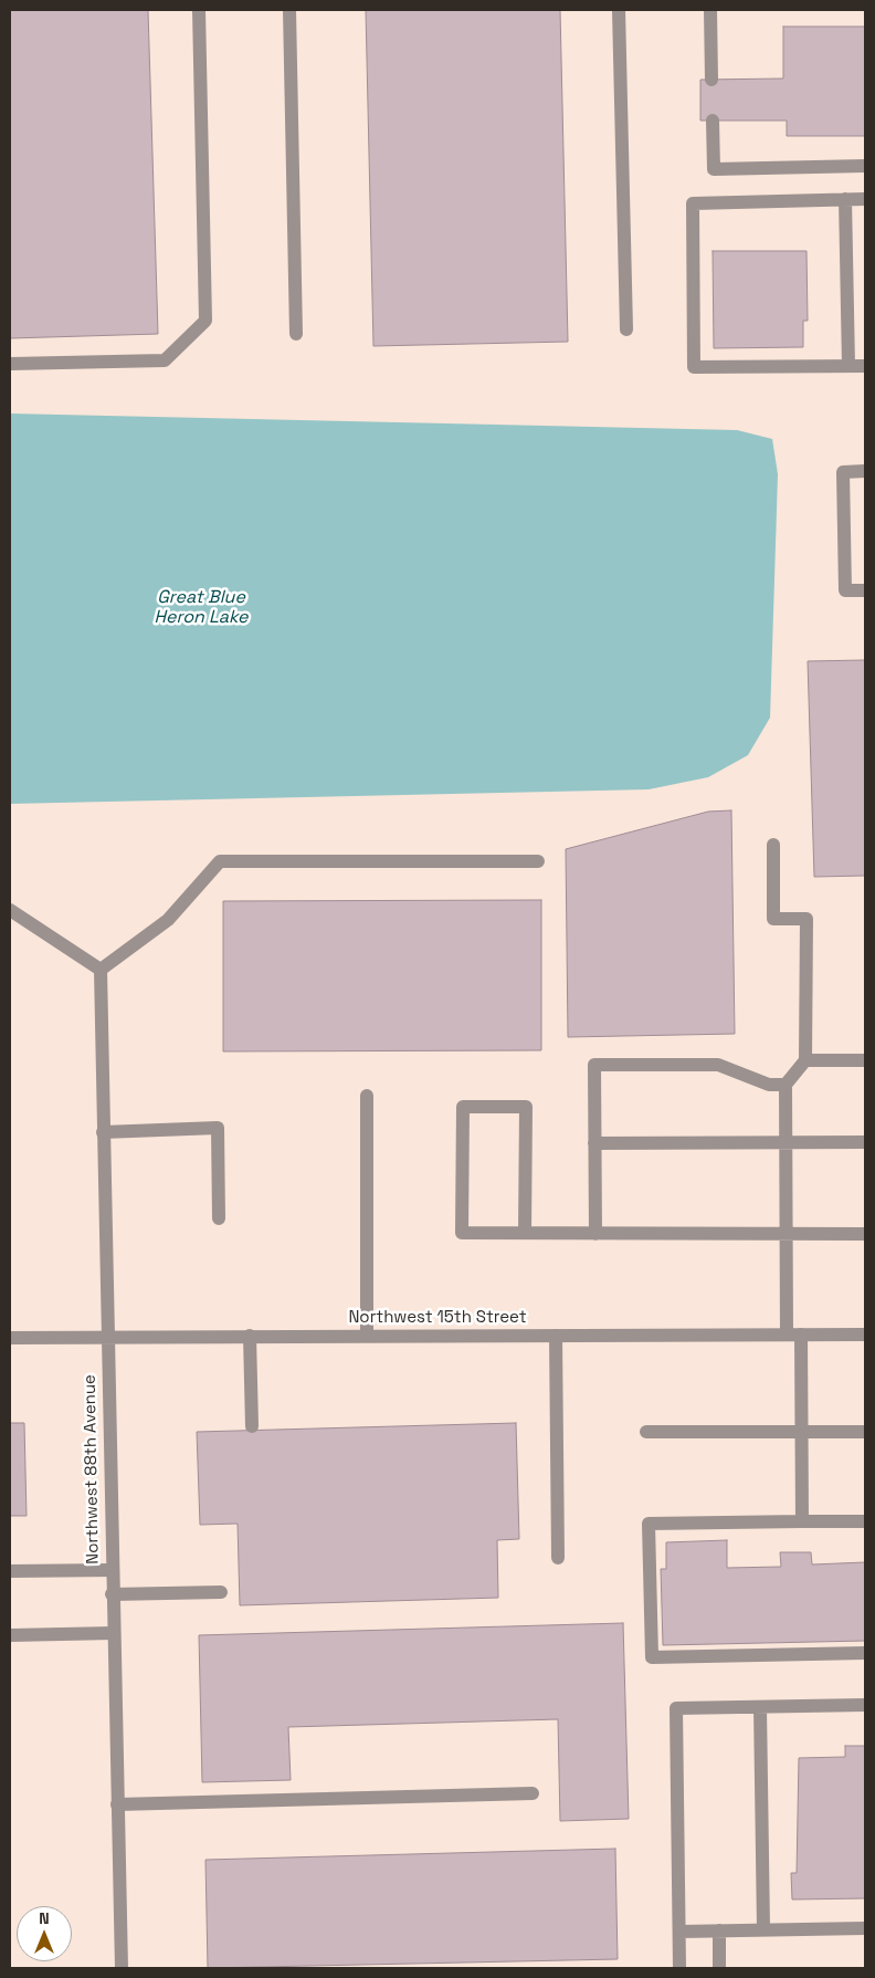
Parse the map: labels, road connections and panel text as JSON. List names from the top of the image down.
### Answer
{
  "streets": {
    "street": ["Northwest 15th Street", "Northwest 88th Avenue"]
  },
  "crossings": [
    ["Northwest 15th Street", "Northwest 88th Avenue"]
  ],
  "water": ["Great Blue Heron Lake"],
  "north": "top"
}
